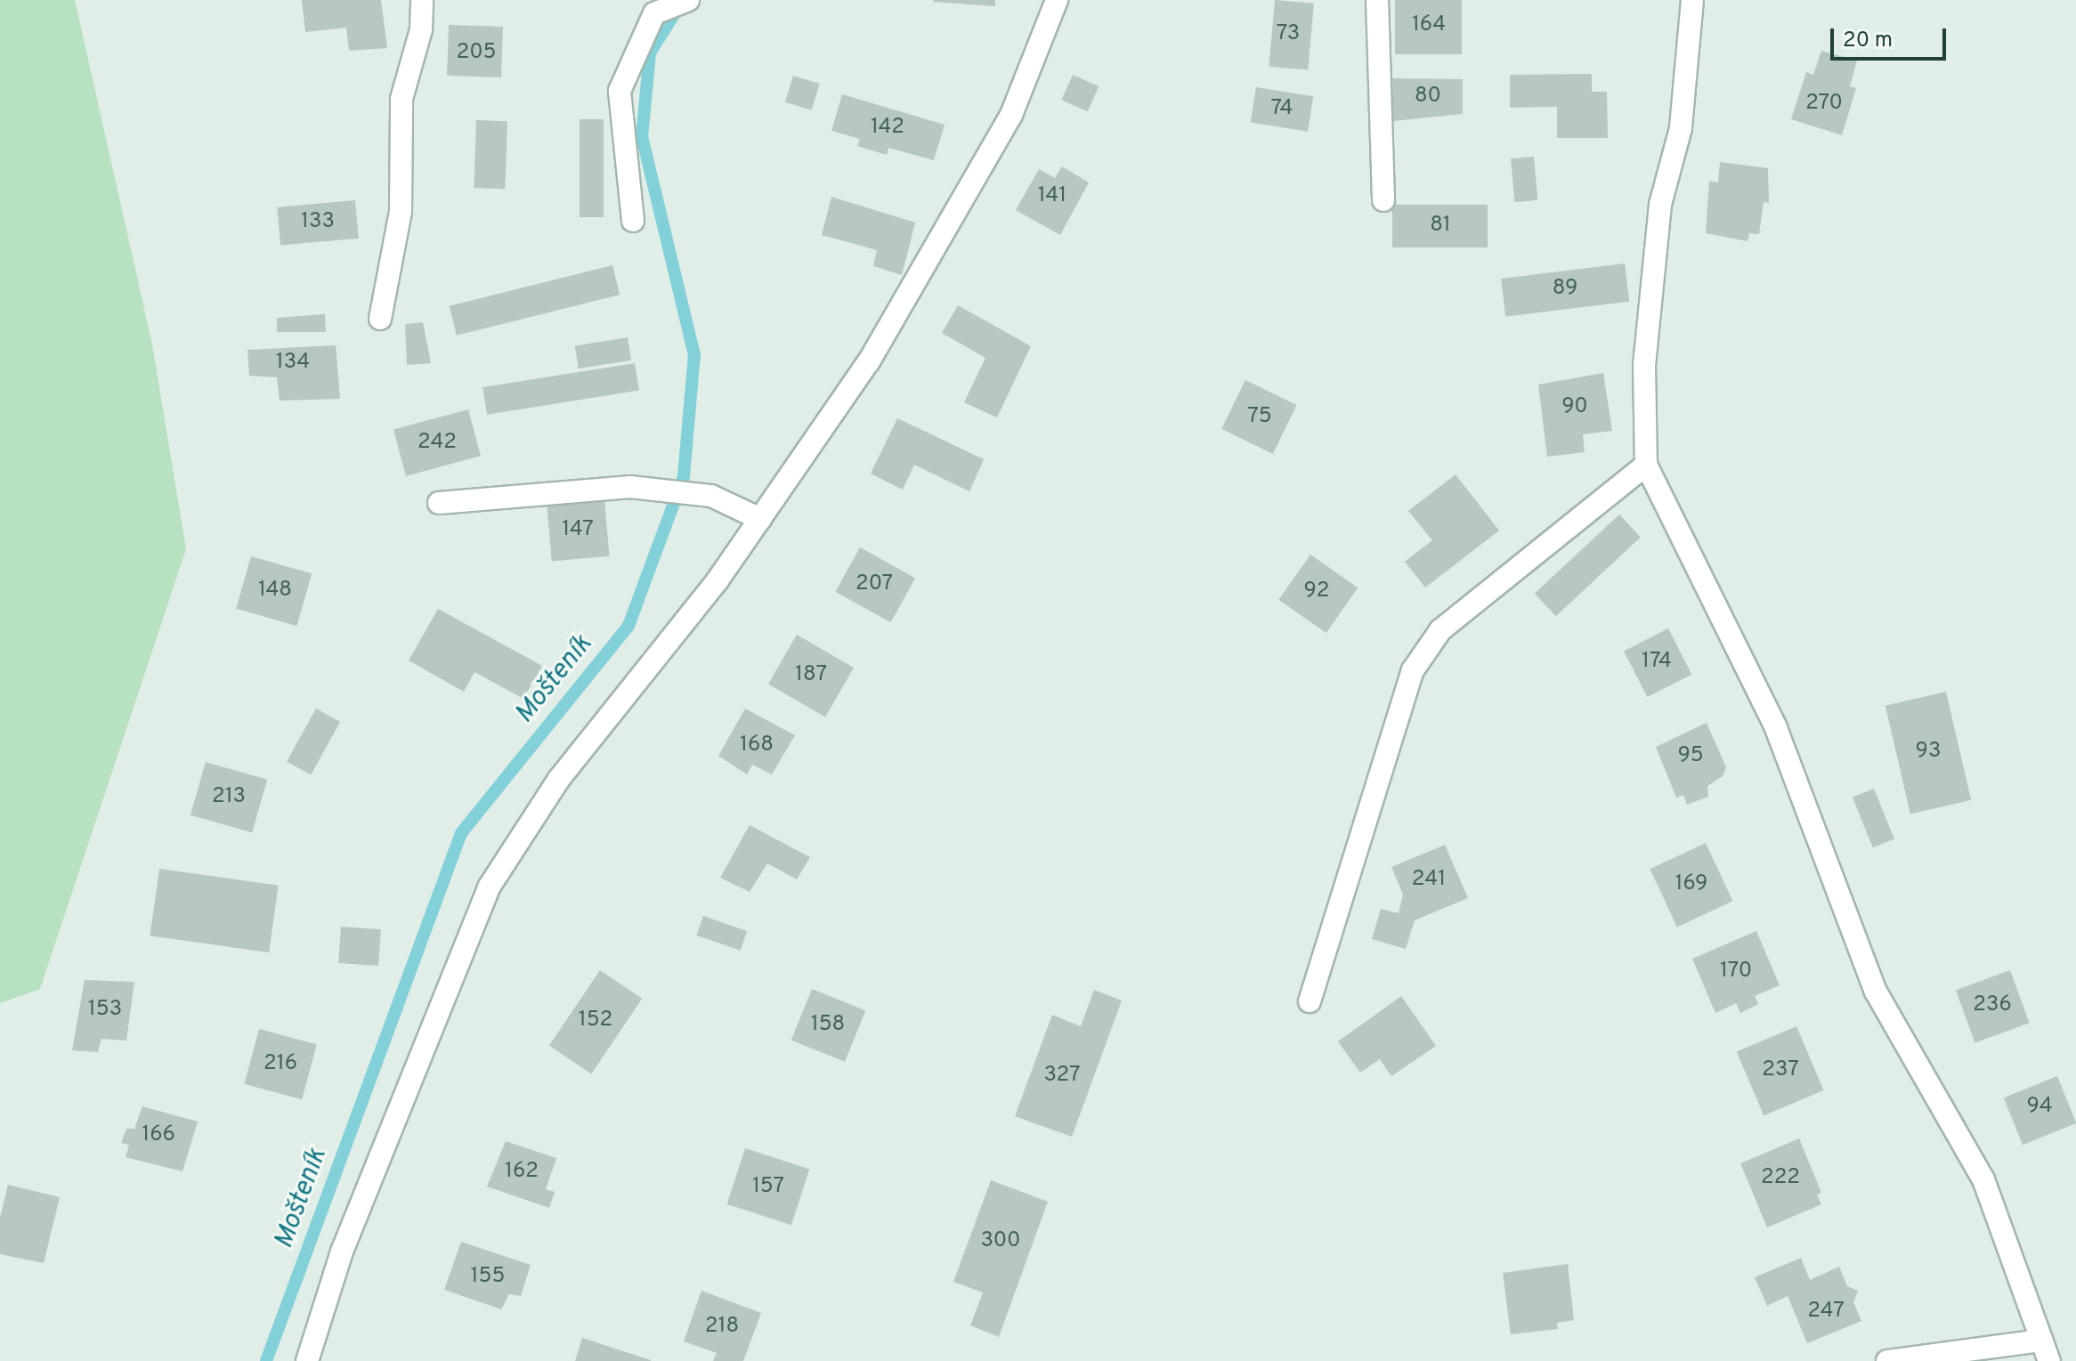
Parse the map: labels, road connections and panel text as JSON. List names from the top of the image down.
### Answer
{
  "water": ["Mošteník"],
  "house_numbers": [
    "164",
    "73",
    "205",
    "80",
    "270",
    "74",
    "142",
    "141",
    "133",
    "81",
    "89",
    "134",
    "90",
    "75",
    "242",
    "147",
    "207",
    "148",
    "92",
    "174",
    "187",
    "168",
    "93",
    "95",
    "213",
    "241",
    "169",
    "170",
    "236",
    "153",
    "152",
    "158",
    "216",
    "237",
    "327",
    "94",
    "166",
    "162",
    "222",
    "157",
    "300",
    "155",
    "247",
    "218"
  ],
  "scale_bar": "20 m"
}
